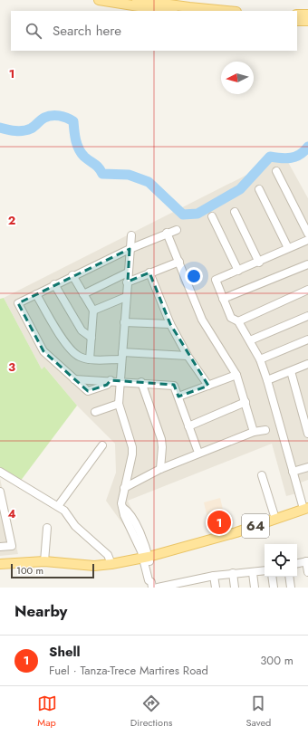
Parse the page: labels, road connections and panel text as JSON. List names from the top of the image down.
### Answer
{
  "streets": {
    "main road": ["64"]
  },
  "scale_bar": "100 m",
  "north": "left",
  "page": {
    "search": "Search here",
    "pins": "1",
    "scale": "100 m",
    "heading": "Nearby",
    "list": [
      {
        "mark": "1",
        "name": "Shell",
        "note": "Fuel · Tanza-Trece Martires Road",
        "value": "300 m"
      }
    ],
    "nav": ["Map", "Directions", "Saved"]
  },
  "grid": {
    "rows": [
      "1",
      "2",
      "3",
      "4"
    ]
  }
}
